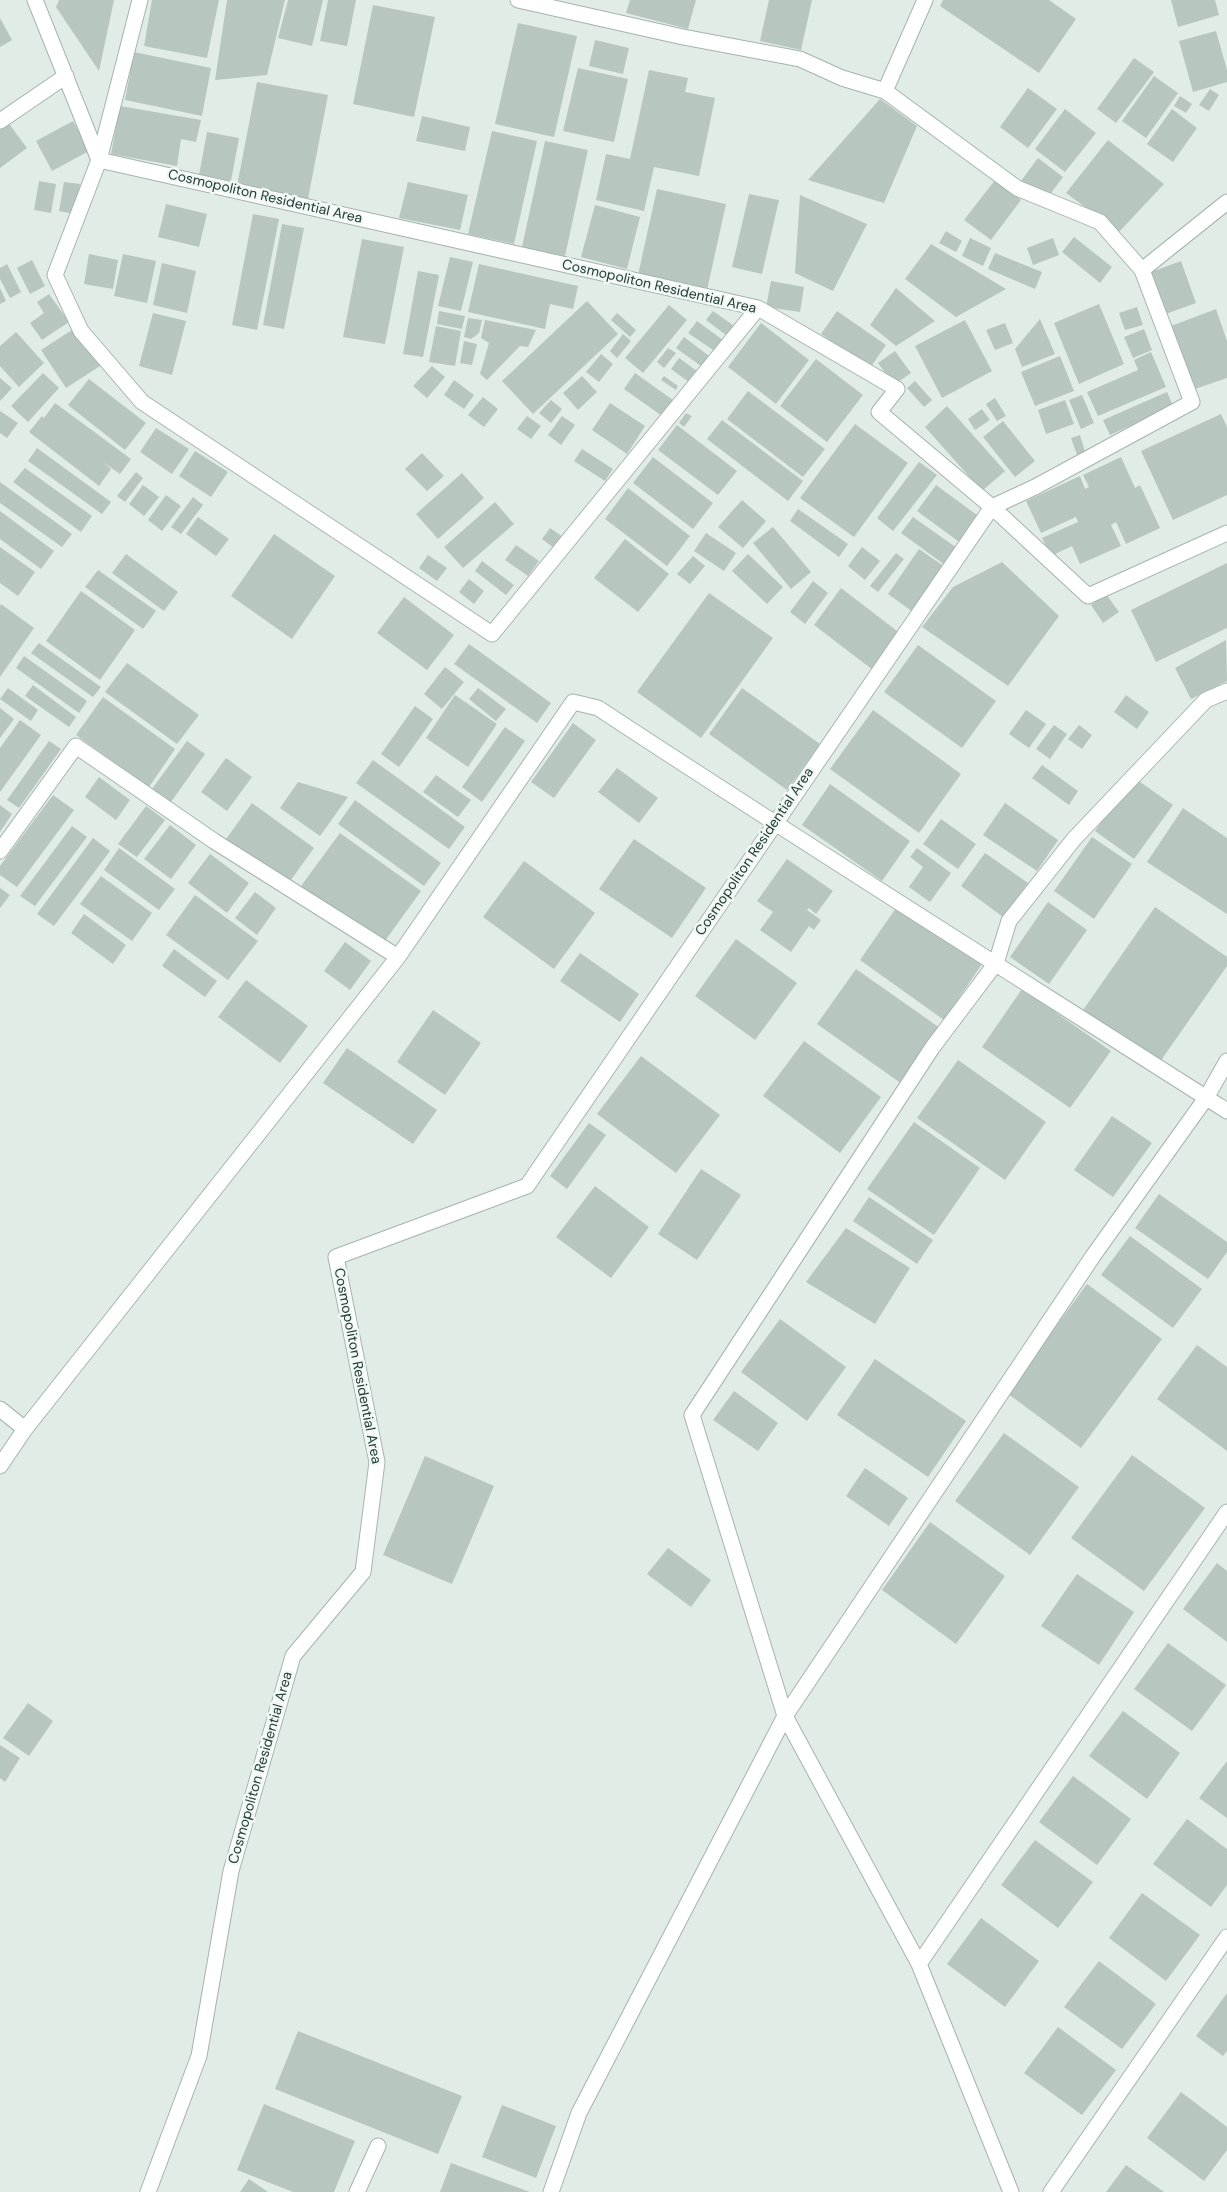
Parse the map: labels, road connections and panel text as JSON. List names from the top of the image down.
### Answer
{
  "streets": {
    "street": ["Cosmopoliton Residential Area"]
  }
}
